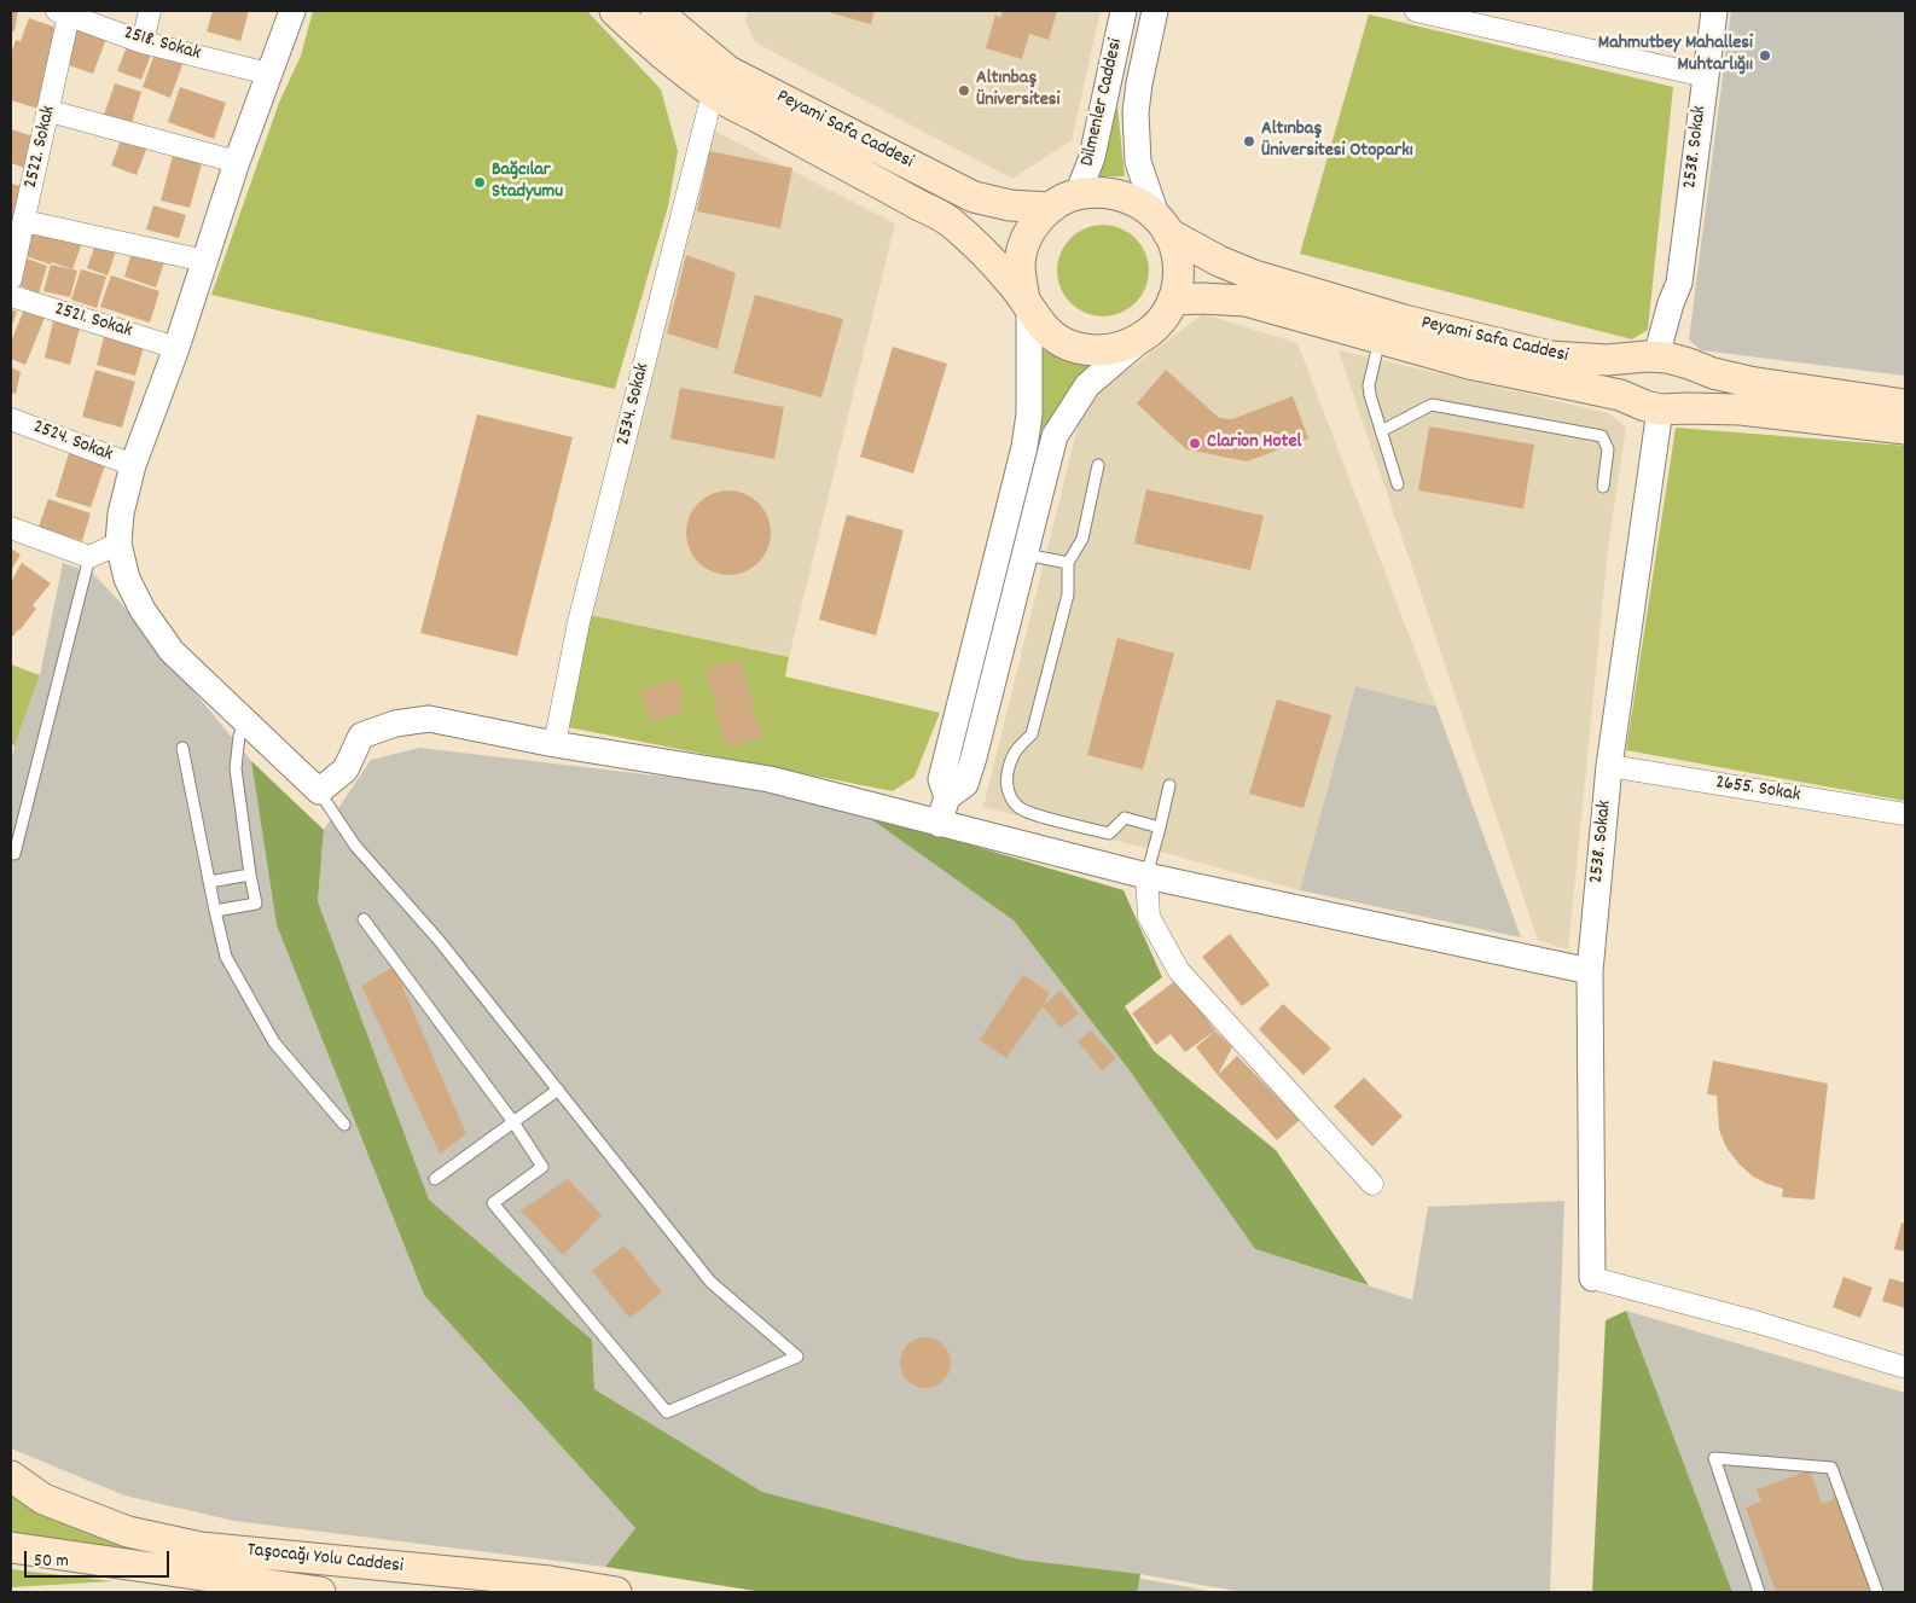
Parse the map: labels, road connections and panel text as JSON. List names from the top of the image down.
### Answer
{
  "streets": {
    "main road": ["Peyami Safa Caddesi", "Taşocağı Yolu Caddesi"],
    "street": [
      "2518. Sokak",
      "Dilmenler Caddesi",
      "2522. Sokak",
      "2538. Sokak",
      "2521. Sokak",
      "2534. Sokak",
      "2524. Sokak",
      "2655. Sokak"
    ]
  },
  "crossings": [
    ["2518. Sokak", "2522. Sokak"],
    ["Dilmenler Caddesi", "Peyami Safa Caddesi"],
    ["Peyami Safa Caddesi", "2538. Sokak"],
    ["Peyami Safa Caddesi", "2534. Sokak"],
    ["2538. Sokak", "2655. Sokak"]
  ],
  "places": [
    "Mahmutbey Mahallesi Muhtarlığıı",
    "Altınbaş Üniversitesi",
    "Altınbaş Üniversitesi Otoparkı",
    "Bağcılar Stadyumu",
    "Clarion Hotel"
  ],
  "scale_bar": "50 m"
}
